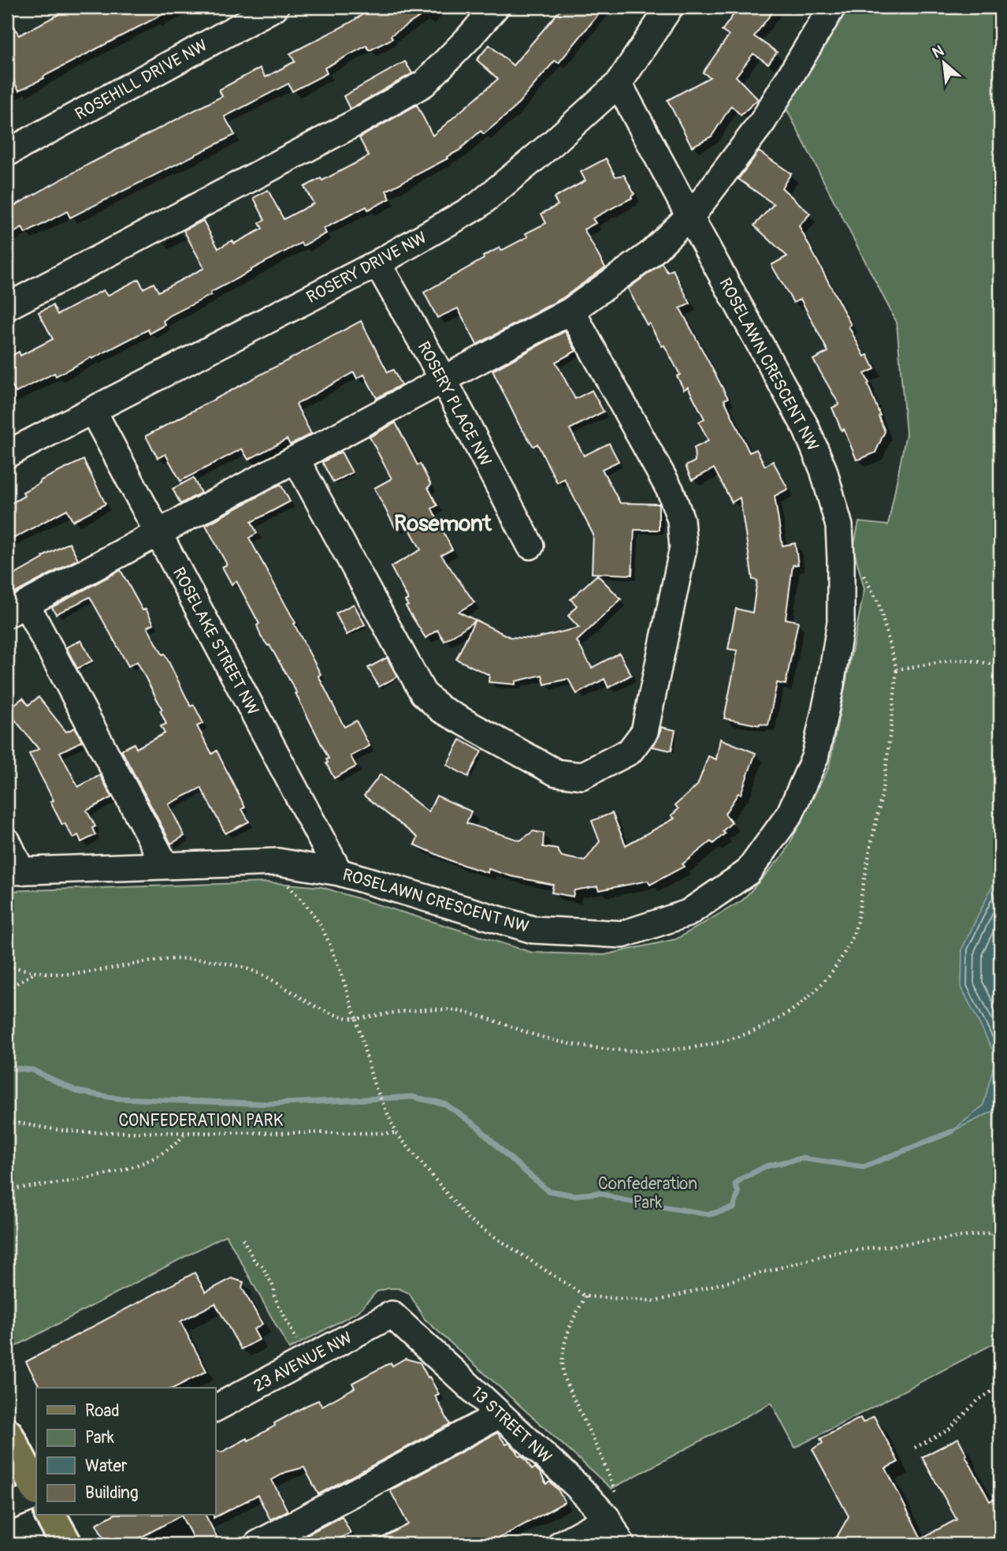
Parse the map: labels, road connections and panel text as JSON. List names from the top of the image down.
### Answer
{
  "streets": {
    "street": [
      "ROSEHILL DRIVE NW",
      "ROSERY DRIVE NW",
      "ROSELAWN CRESCENT NW",
      "ROSERY PLACE NW",
      "ROSELAKE STREET NW",
      "23 AVENUE NW",
      "13 STREET NW"
    ],
    "path": ["CONFEDERATION PARK"]
  },
  "crossings": [
    ["ROSERY DRIVE NW", "ROSELAWN CRESCENT NW"],
    ["ROSERY DRIVE NW", "ROSERY PLACE NW"],
    ["ROSERY DRIVE NW", "ROSELAKE STREET NW"],
    ["ROSELAWN CRESCENT NW", "ROSELAKE STREET NW"],
    ["23 AVENUE NW", "13 STREET NW"]
  ],
  "districts": ["Rosemont"],
  "parks": ["Confederation Park"],
  "legend": [
    "Road",
    "Park",
    "Water",
    "Building"
  ],
  "north": "top left"
}
